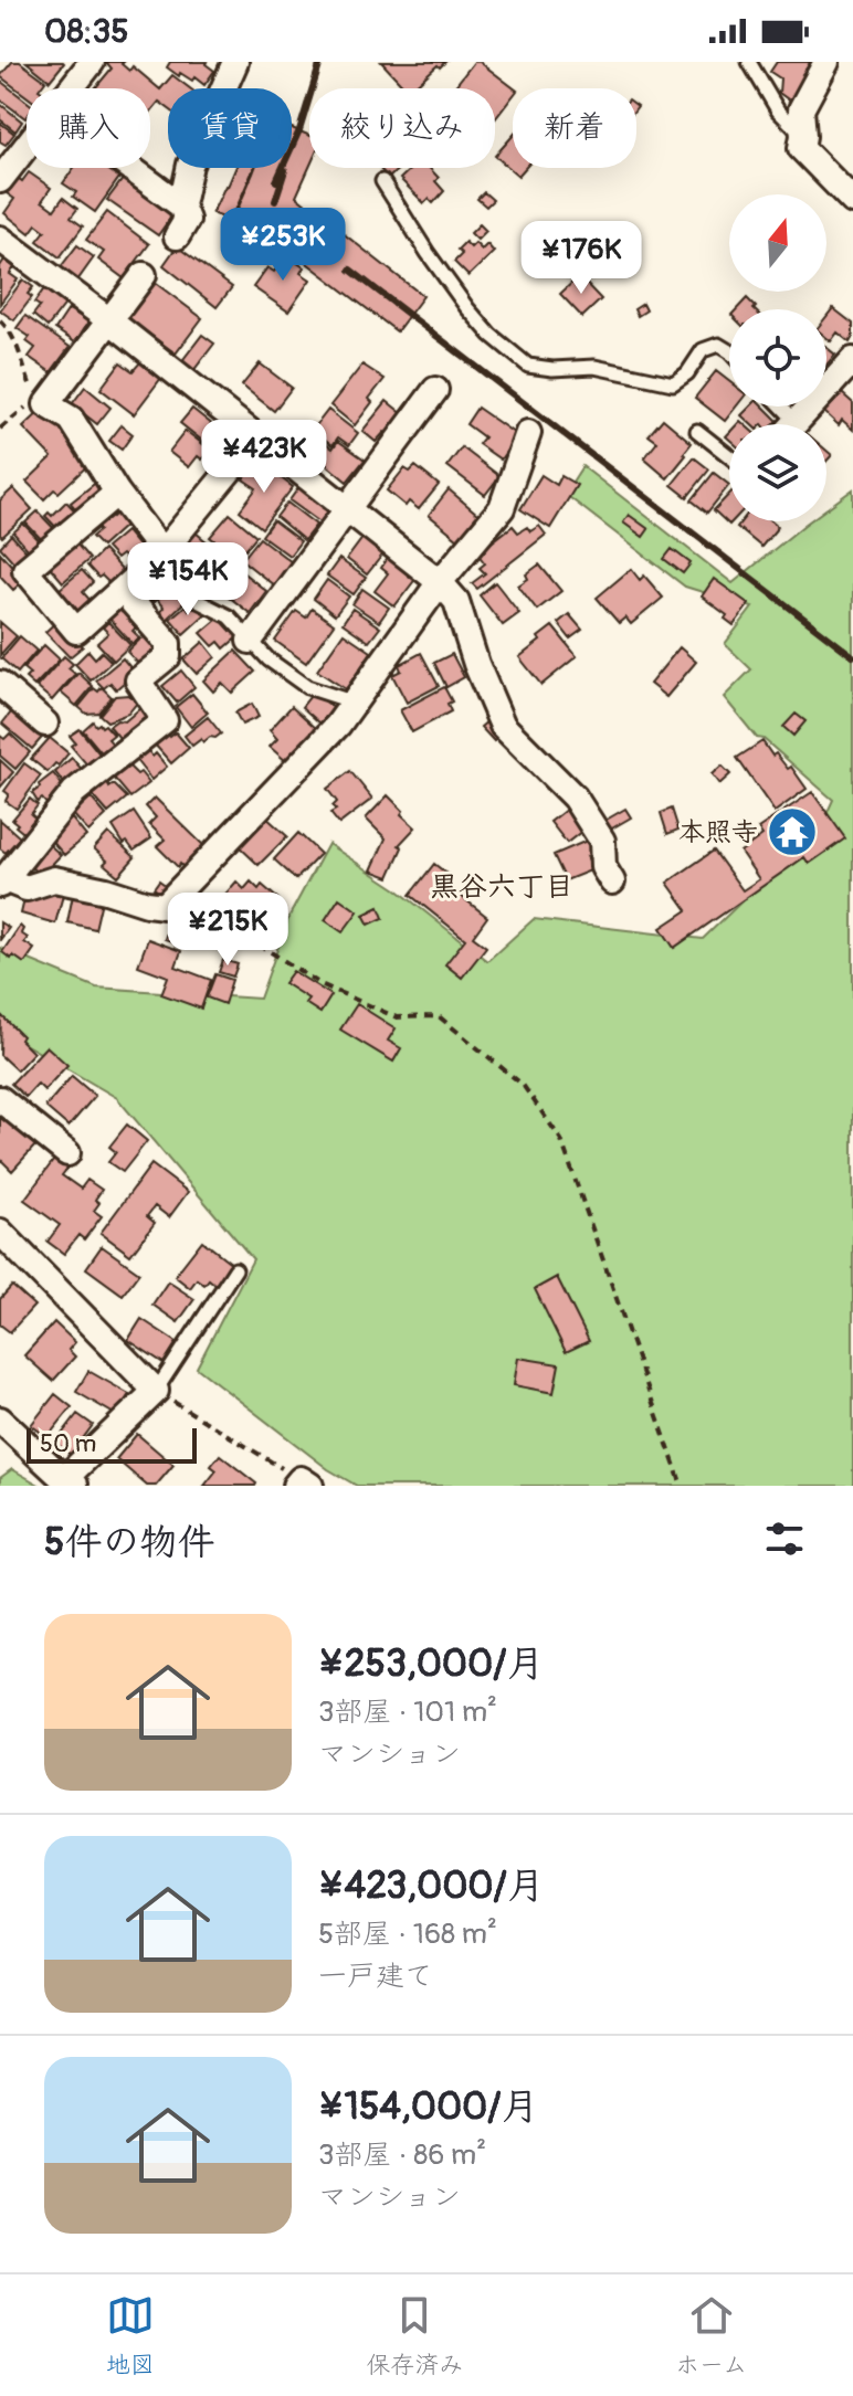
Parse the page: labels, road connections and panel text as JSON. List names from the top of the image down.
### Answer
{
  "districts": ["黒谷六丁目"],
  "places": {
    "temple": ["本照寺"]
  },
  "scale_bar": "50 m",
  "north": "top",
  "page": {
    "status": "08:35",
    "chip": [
      "購入",
      "賃貸",
      "絞り込み",
      "新着"
    ],
    "price": [
      "¥253K",
      "¥176K",
      "¥423K",
      "¥154K",
      "¥215K"
    ],
    "scale": "50 m",
    "heading": "5件の物件",
    "list": [
      {
        "name": "¥253,000/月",
        "note": "3部屋 · 101 m² · マンション"
      },
      {
        "name": "¥423,000/月",
        "note": "5部屋 · 168 m² · 一戸建て"
      },
      {
        "name": "¥154,000/月",
        "note": "3部屋 · 86 m² · マンション"
      }
    ],
    "tabs": ["地図", "保存済み", "ホーム"]
  }
}
